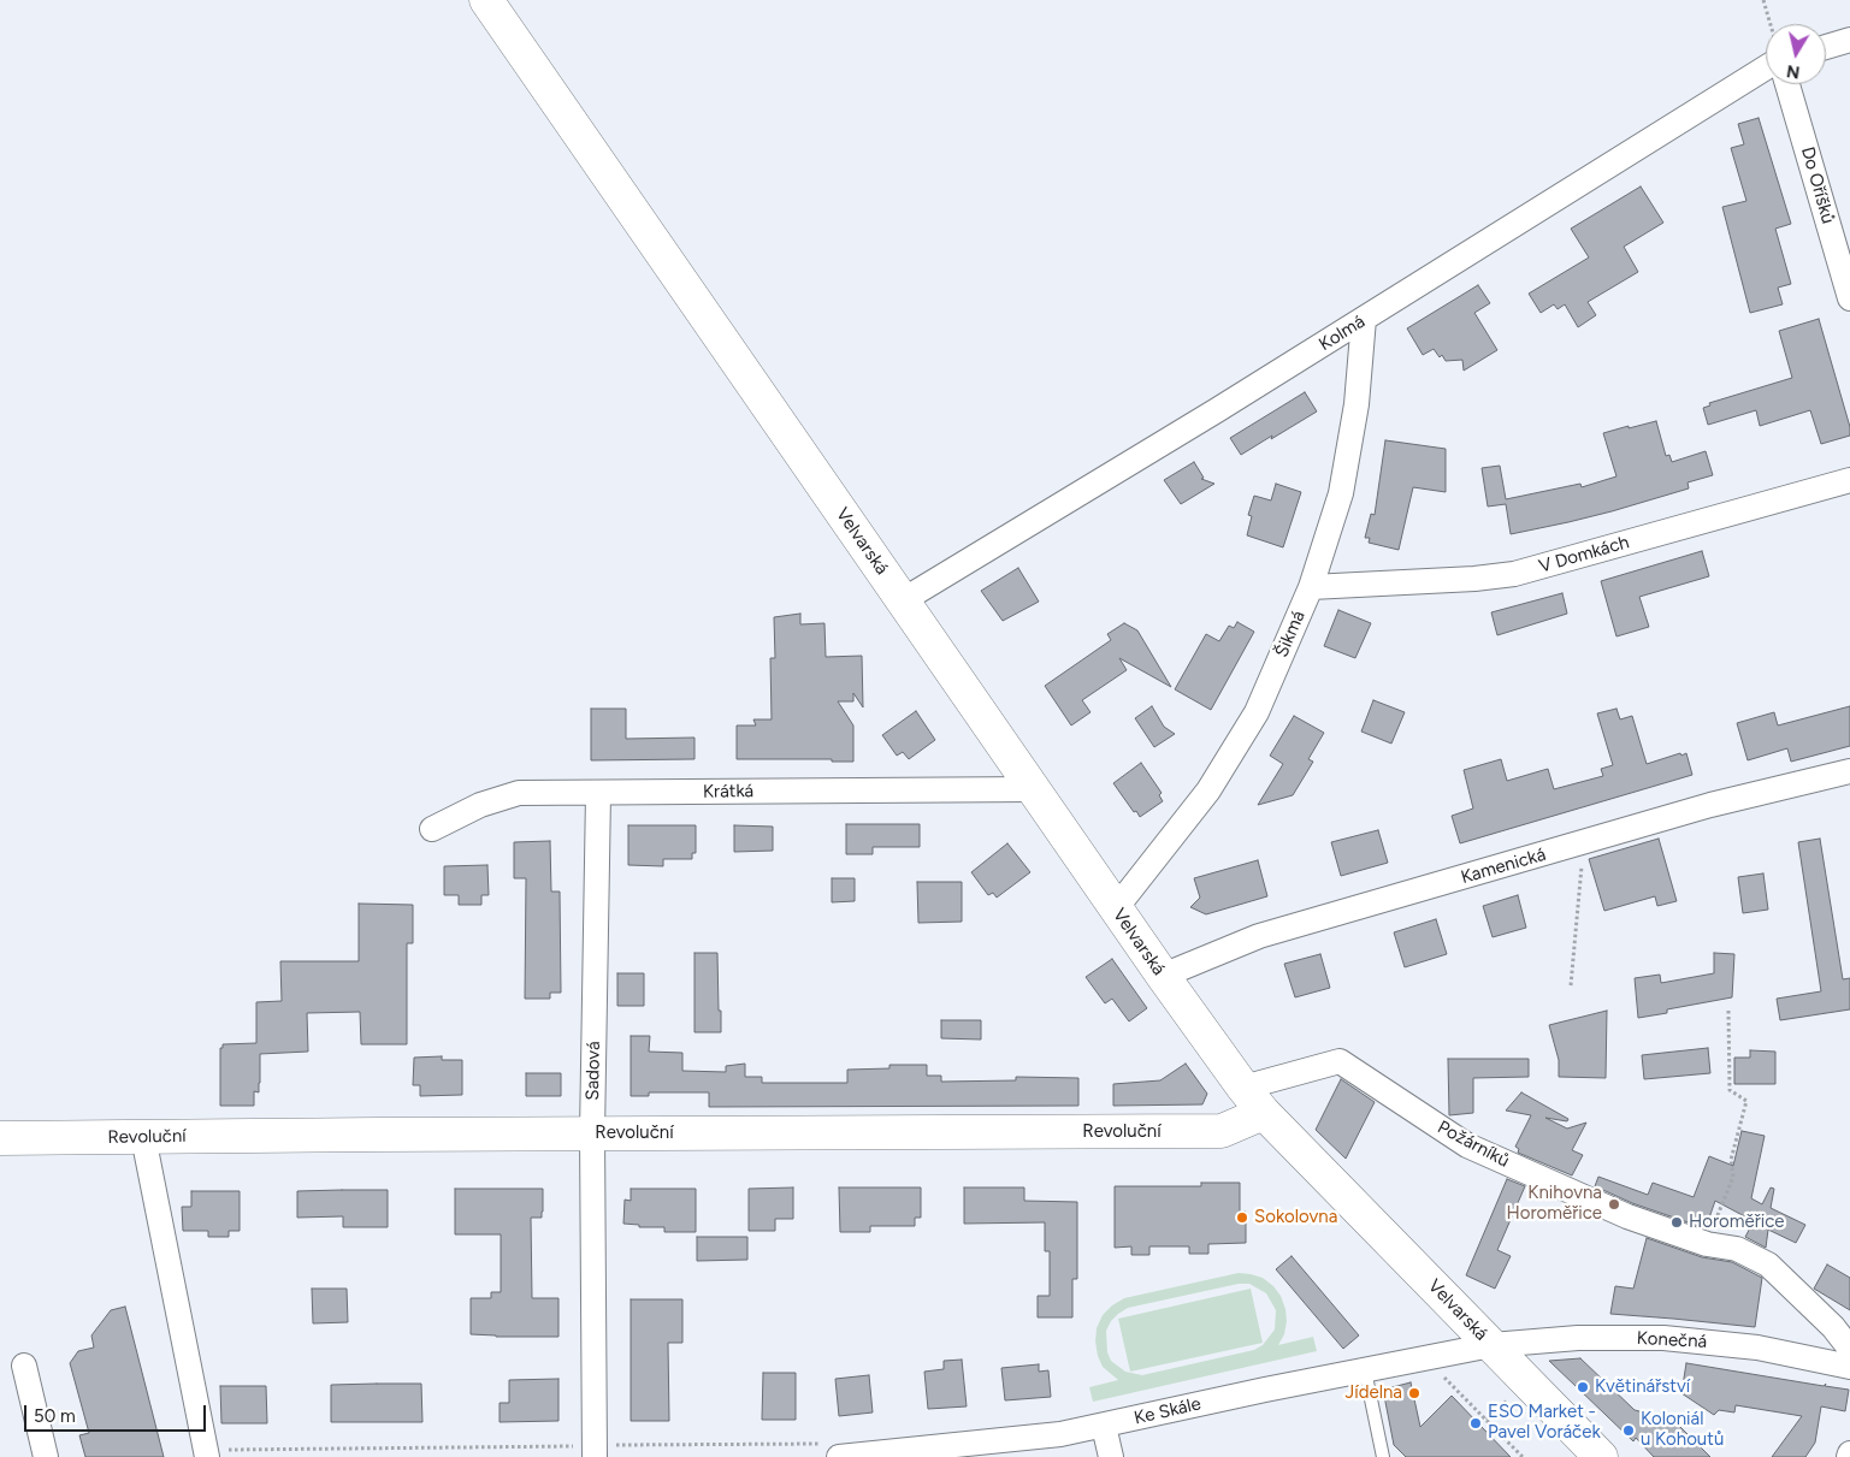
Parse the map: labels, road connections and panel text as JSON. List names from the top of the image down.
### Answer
{
  "streets": {
    "main road": ["Velvarská", "Revoluční"],
    "street": [
      "Do Oříšků",
      "Kolmá",
      "V Domkách",
      "Šikmá",
      "Krátká",
      "Kamenická",
      "Sadová",
      "Požárníků",
      "Konečná",
      "Ke Skále"
    ]
  },
  "crossings": [
    ["Kolmá", "Velvarská"],
    ["Kolmá", "Šikmá"],
    ["Velvarská", "Šikmá"],
    ["Velvarská", "Krátká"],
    ["Velvarská", "Kamenická"],
    ["Velvarská", "Revoluční"],
    ["Velvarská", "Požárníků"],
    ["Velvarská", "Konečná"],
    ["Velvarská", "Ke Skále"],
    ["V Domkách", "Šikmá"],
    ["Krátká", "Sadová"],
    ["Sadová", "Revoluční"],
    ["Konečná", "Ke Skále"]
  ],
  "places": [
    "Knihovna Horoměřice",
    "Sokolovna",
    "Horoměřice",
    "Květinářství",
    "Jídelna",
    "ESO Market - Pavel Voráček",
    "Koloniál u Kohoutů"
  ],
  "scale_bar": "50 m",
  "north": "bottom"
}
